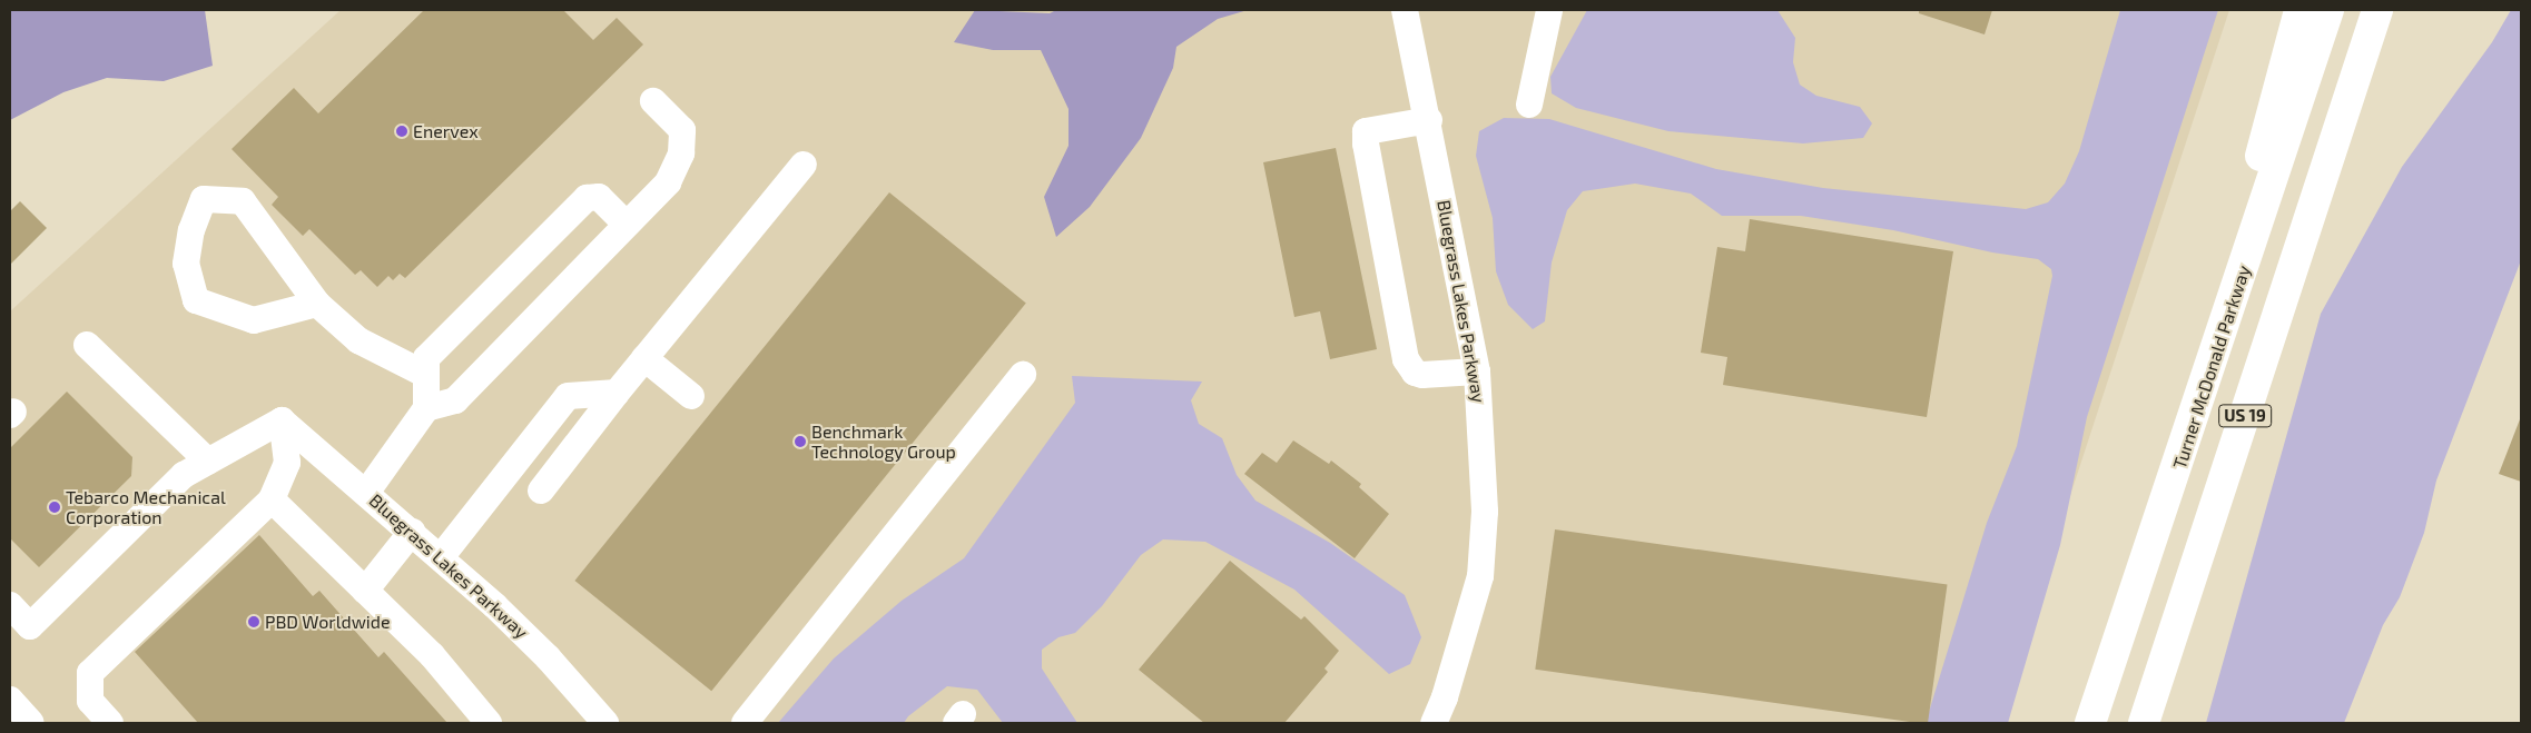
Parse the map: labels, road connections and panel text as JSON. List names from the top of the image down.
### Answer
{
  "streets": {
    "highway": ["Turner McDonald Parkway", "US 19"],
    "street": ["Bluegrass Lakes Parkway"]
  },
  "places": [
    "Enervex",
    "Benchmark Technology Group",
    "Tebarco Mechanical Corporation",
    "PBD Worldwide"
  ]
}
